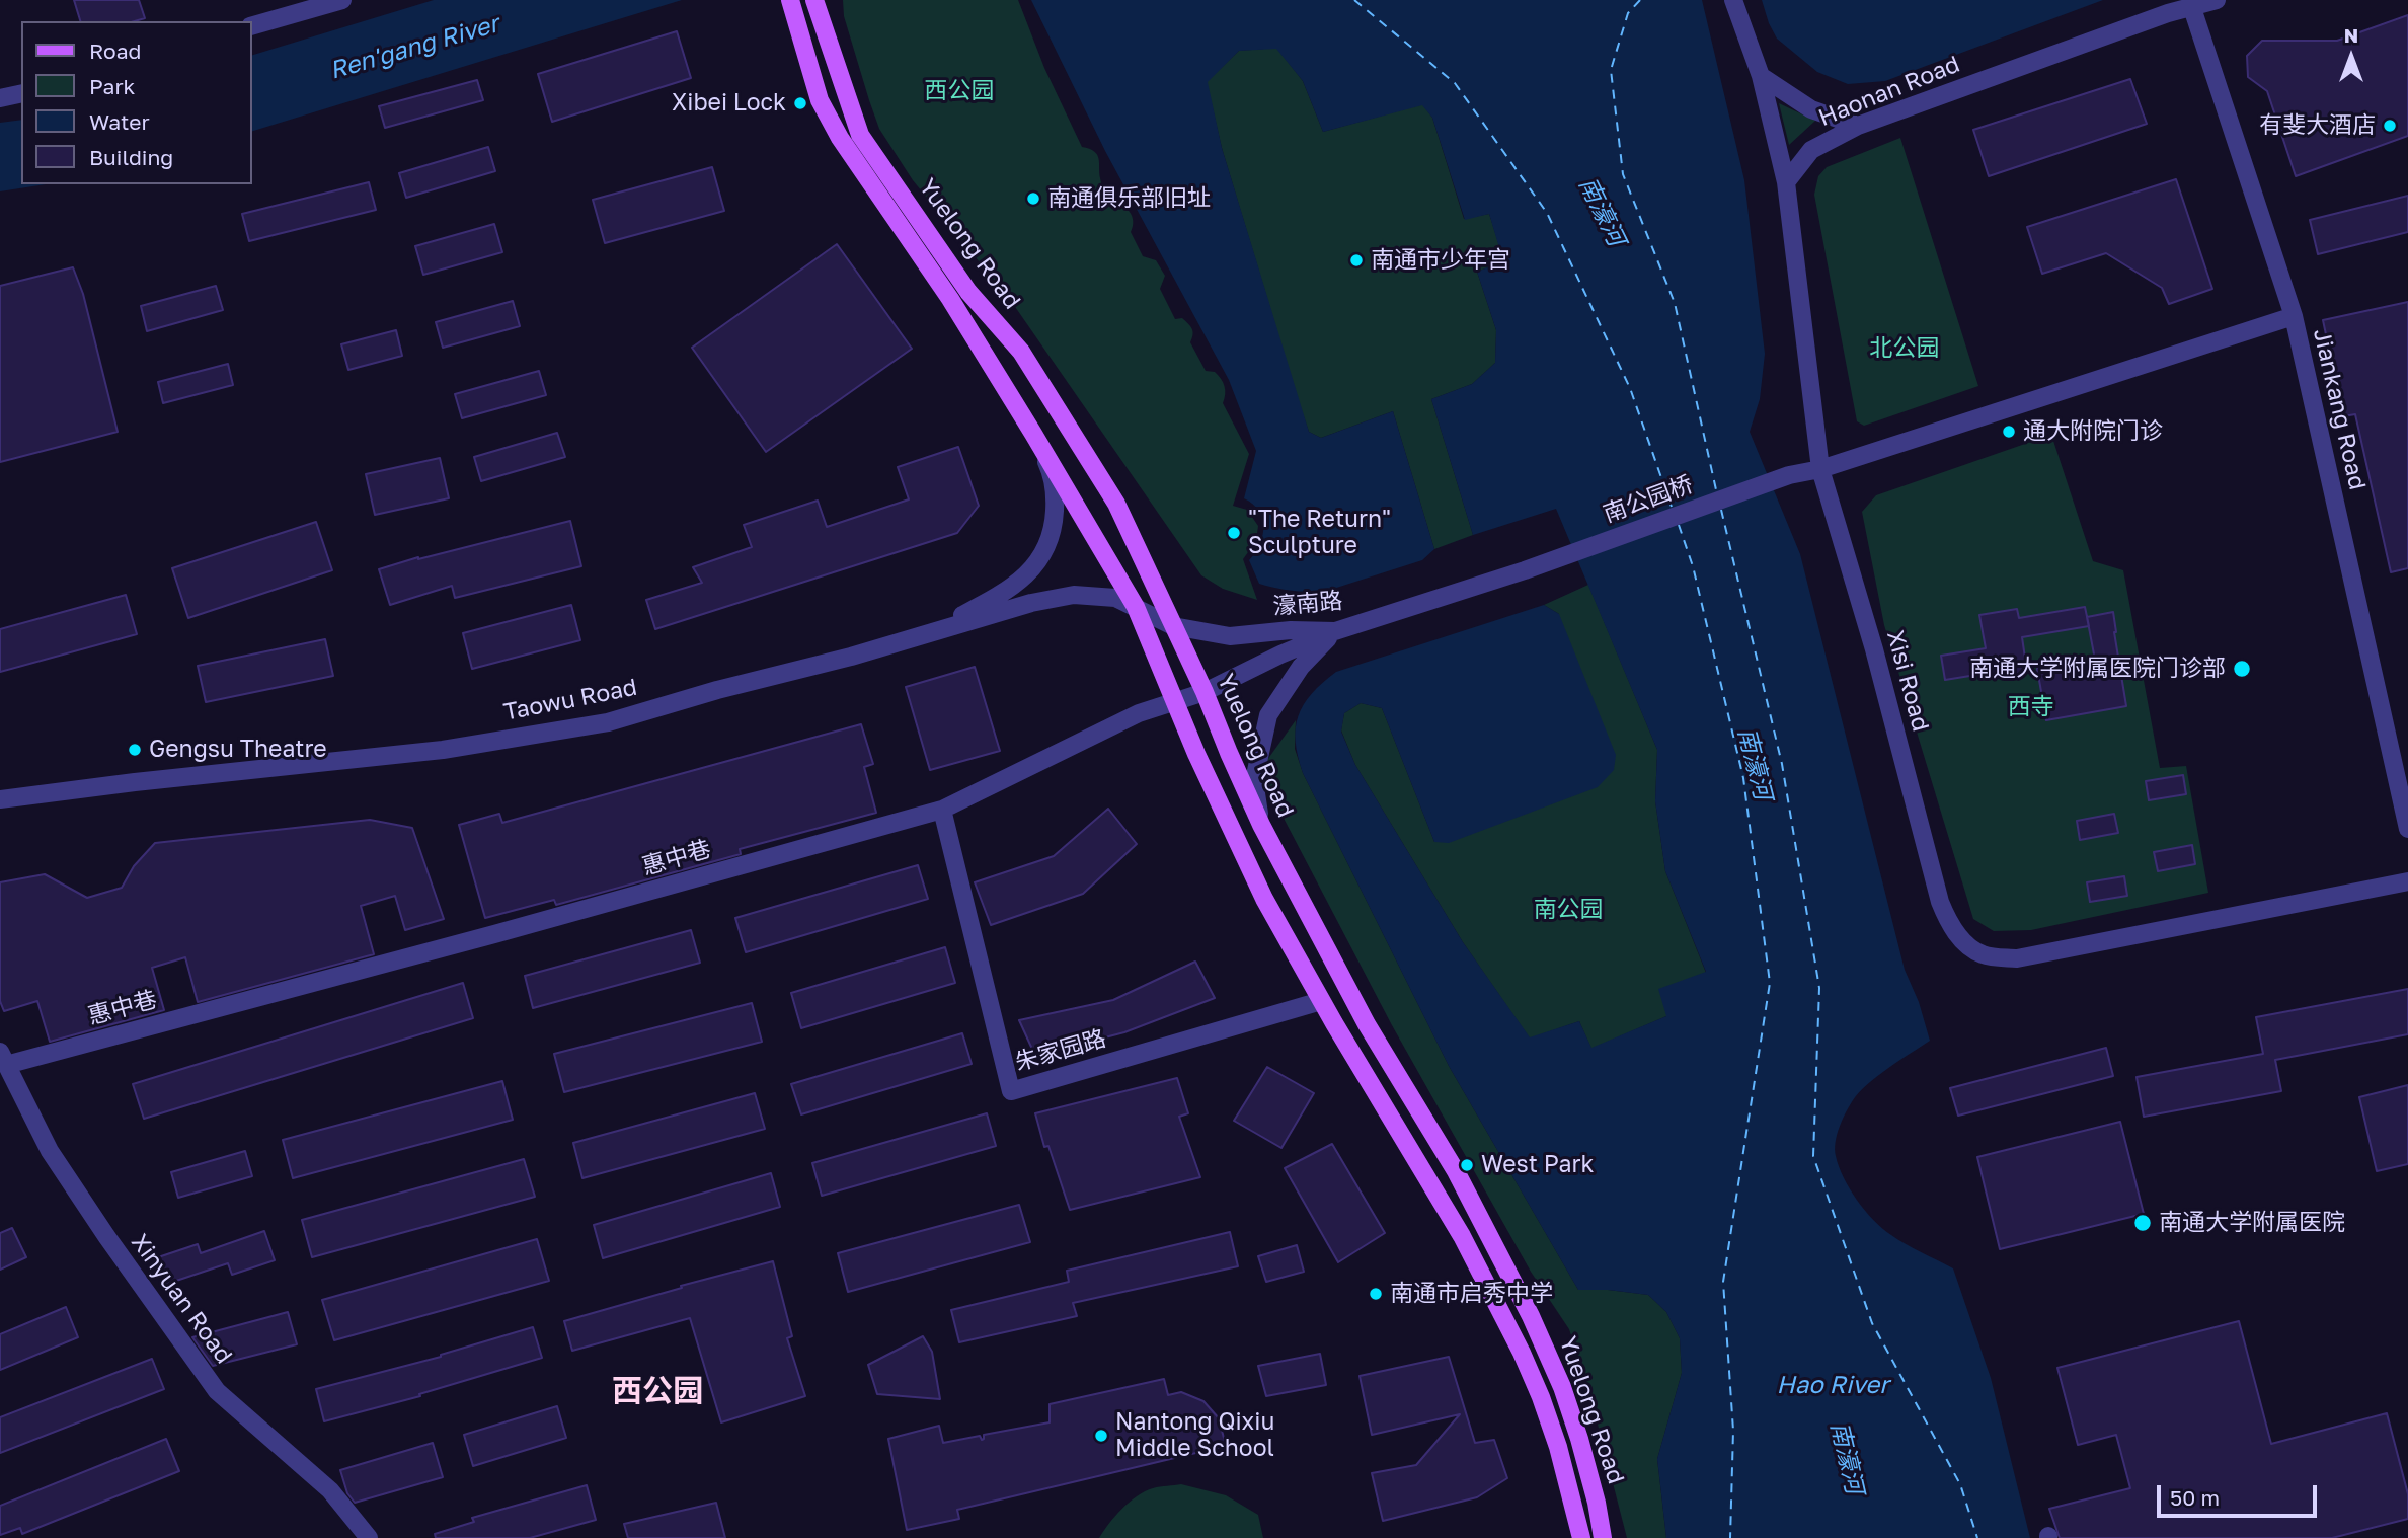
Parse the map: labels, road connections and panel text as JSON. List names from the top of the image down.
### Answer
{
  "streets": {
    "main road": ["Yuelong Road"],
    "street": [
      "Haonan Road",
      "Jiankang Road",
      "南公园桥",
      "濠南路",
      "Xisi Road",
      "Taowu Road",
      "惠中巷",
      "朱家园路",
      "Xinyuan Road"
    ]
  },
  "crossings": [
    ["Haonan Road", "Jiankang Road"],
    ["Yuelong Road", "濠南路"],
    ["Yuelong Road", "Taowu Road"],
    ["Yuelong Road", "惠中巷"],
    ["Yuelong Road", "朱家园路"],
    ["南公园桥", "濠南路"],
    ["南公园桥", "Xisi Road"],
    ["濠南路", "Taowu Road"],
    ["濠南路", "惠中巷"],
    ["惠中巷", "朱家园路"],
    ["惠中巷", "Xinyuan Road"]
  ],
  "districts": ["西公园"],
  "water": ["Ren'gang River", "南濠河", "Hao River"],
  "parks": [
    "西公园",
    "北公园",
    "西寺",
    "南公园"
  ],
  "places": [
    "Xibei Lock",
    "有斐大酒店",
    "南通俱乐部旧址",
    "南通市少年宫",
    "通大附院门诊",
    "\"The Return\" Sculpture",
    "南通大学附属医院门诊部",
    "Gengsu Theatre",
    "West Park",
    "南通大学附属医院",
    "南通市启秀中学",
    "Nantong Qixiu Middle School"
  ],
  "legend": [
    "Road",
    "Park",
    "Water",
    "Building"
  ],
  "scale_bar": "50 m",
  "north": "top"
}
